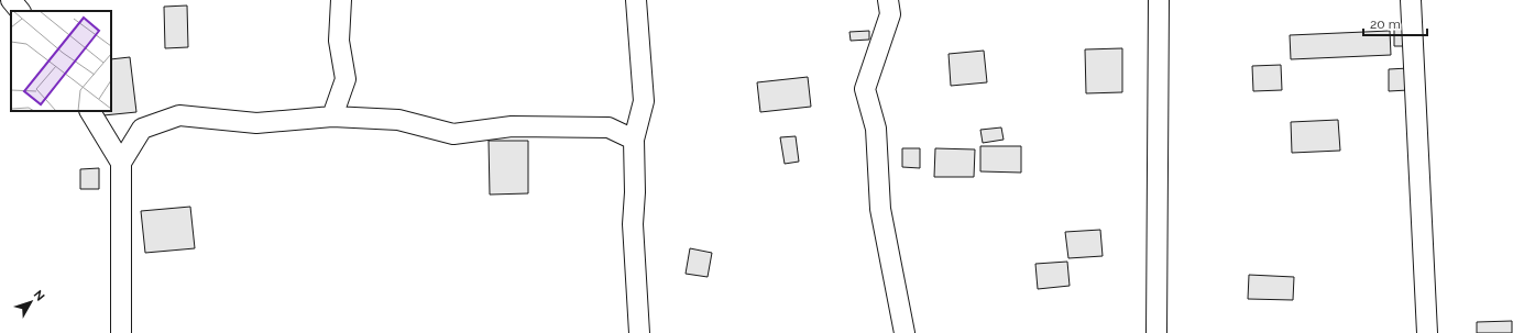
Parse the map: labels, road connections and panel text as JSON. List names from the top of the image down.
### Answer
{
  "scale_bar": "20 m",
  "north": "top right"
}
